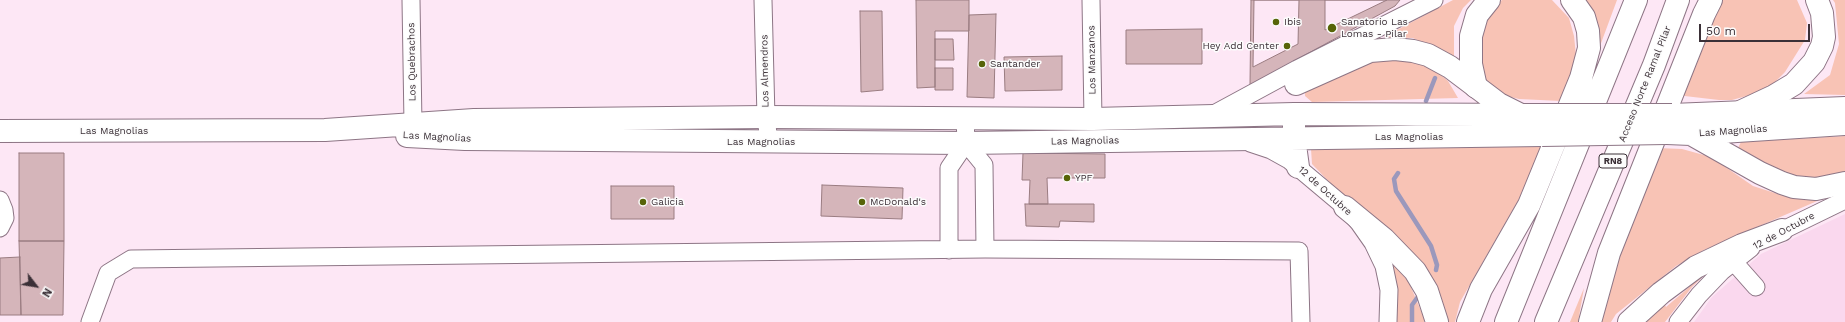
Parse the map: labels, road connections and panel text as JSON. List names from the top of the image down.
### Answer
{
  "streets": {
    "main road": ["Acceso Norte Ramal Pilar", "Las Magnolias", "RN8"],
    "street": [
      "Los Manzanos",
      "Los Quebrachos",
      "Los Almendros",
      "12 de Octubre"
    ]
  },
  "crossings": [
    ["Los Manzanos", "Las Magnolias"],
    ["Los Quebrachos", "Las Magnolias"],
    ["Los Almendros", "Las Magnolias"],
    ["Las Magnolias", "12 de Octubre"]
  ],
  "places": [
    "Ibis",
    "Sanatorio Las Lomas - Pilar",
    "Hey Add Center",
    "Santander",
    "YPF",
    "Galicia",
    "McDonald's"
  ],
  "scale_bar": "50 m",
  "north": "bottom right"
}
